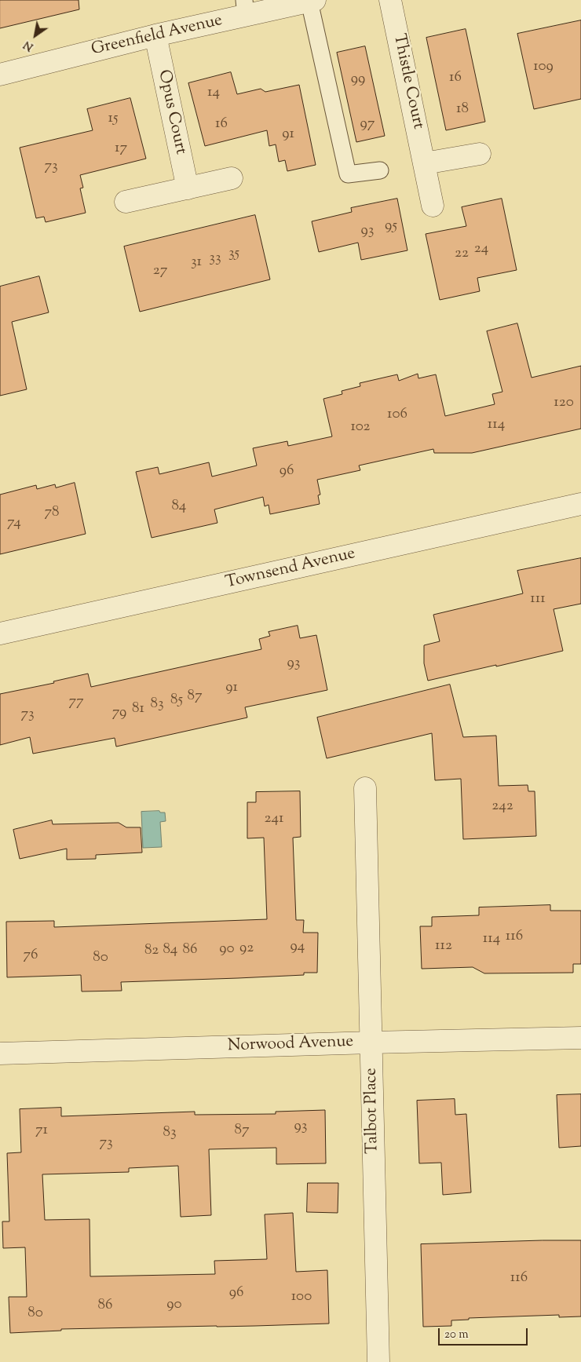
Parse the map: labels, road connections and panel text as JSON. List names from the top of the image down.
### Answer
{
  "streets": {
    "street": [
      "Greenfield Avenue",
      "Thistle Court",
      "Opus Court",
      "Townsend Avenue",
      "Norwood Avenue",
      "Talbot Place"
    ]
  },
  "crossings": [
    ["Greenfield Avenue", "Opus Court"],
    ["Norwood Avenue", "Talbot Place"]
  ],
  "house_numbers": [
    "109",
    "16",
    "99",
    "14",
    "18",
    "15",
    "16",
    "97",
    "91",
    "17",
    "73",
    "95",
    "93",
    "24",
    "35",
    "22",
    "33",
    "31",
    "27",
    "120",
    "106",
    "114",
    "102",
    "96",
    "84",
    "78",
    "74",
    "111",
    "93",
    "91",
    "87",
    "85",
    "77",
    "83",
    "81",
    "79",
    "73",
    "242",
    "241",
    "116",
    "114",
    "112",
    "94",
    "92",
    "90",
    "84",
    "86",
    "82",
    "76",
    "80",
    "93",
    "71",
    "87",
    "83",
    "73",
    "116",
    "96",
    "100",
    "90",
    "86",
    "80"
  ],
  "scale_bar": "20 m",
  "north": "bottom left"
}
